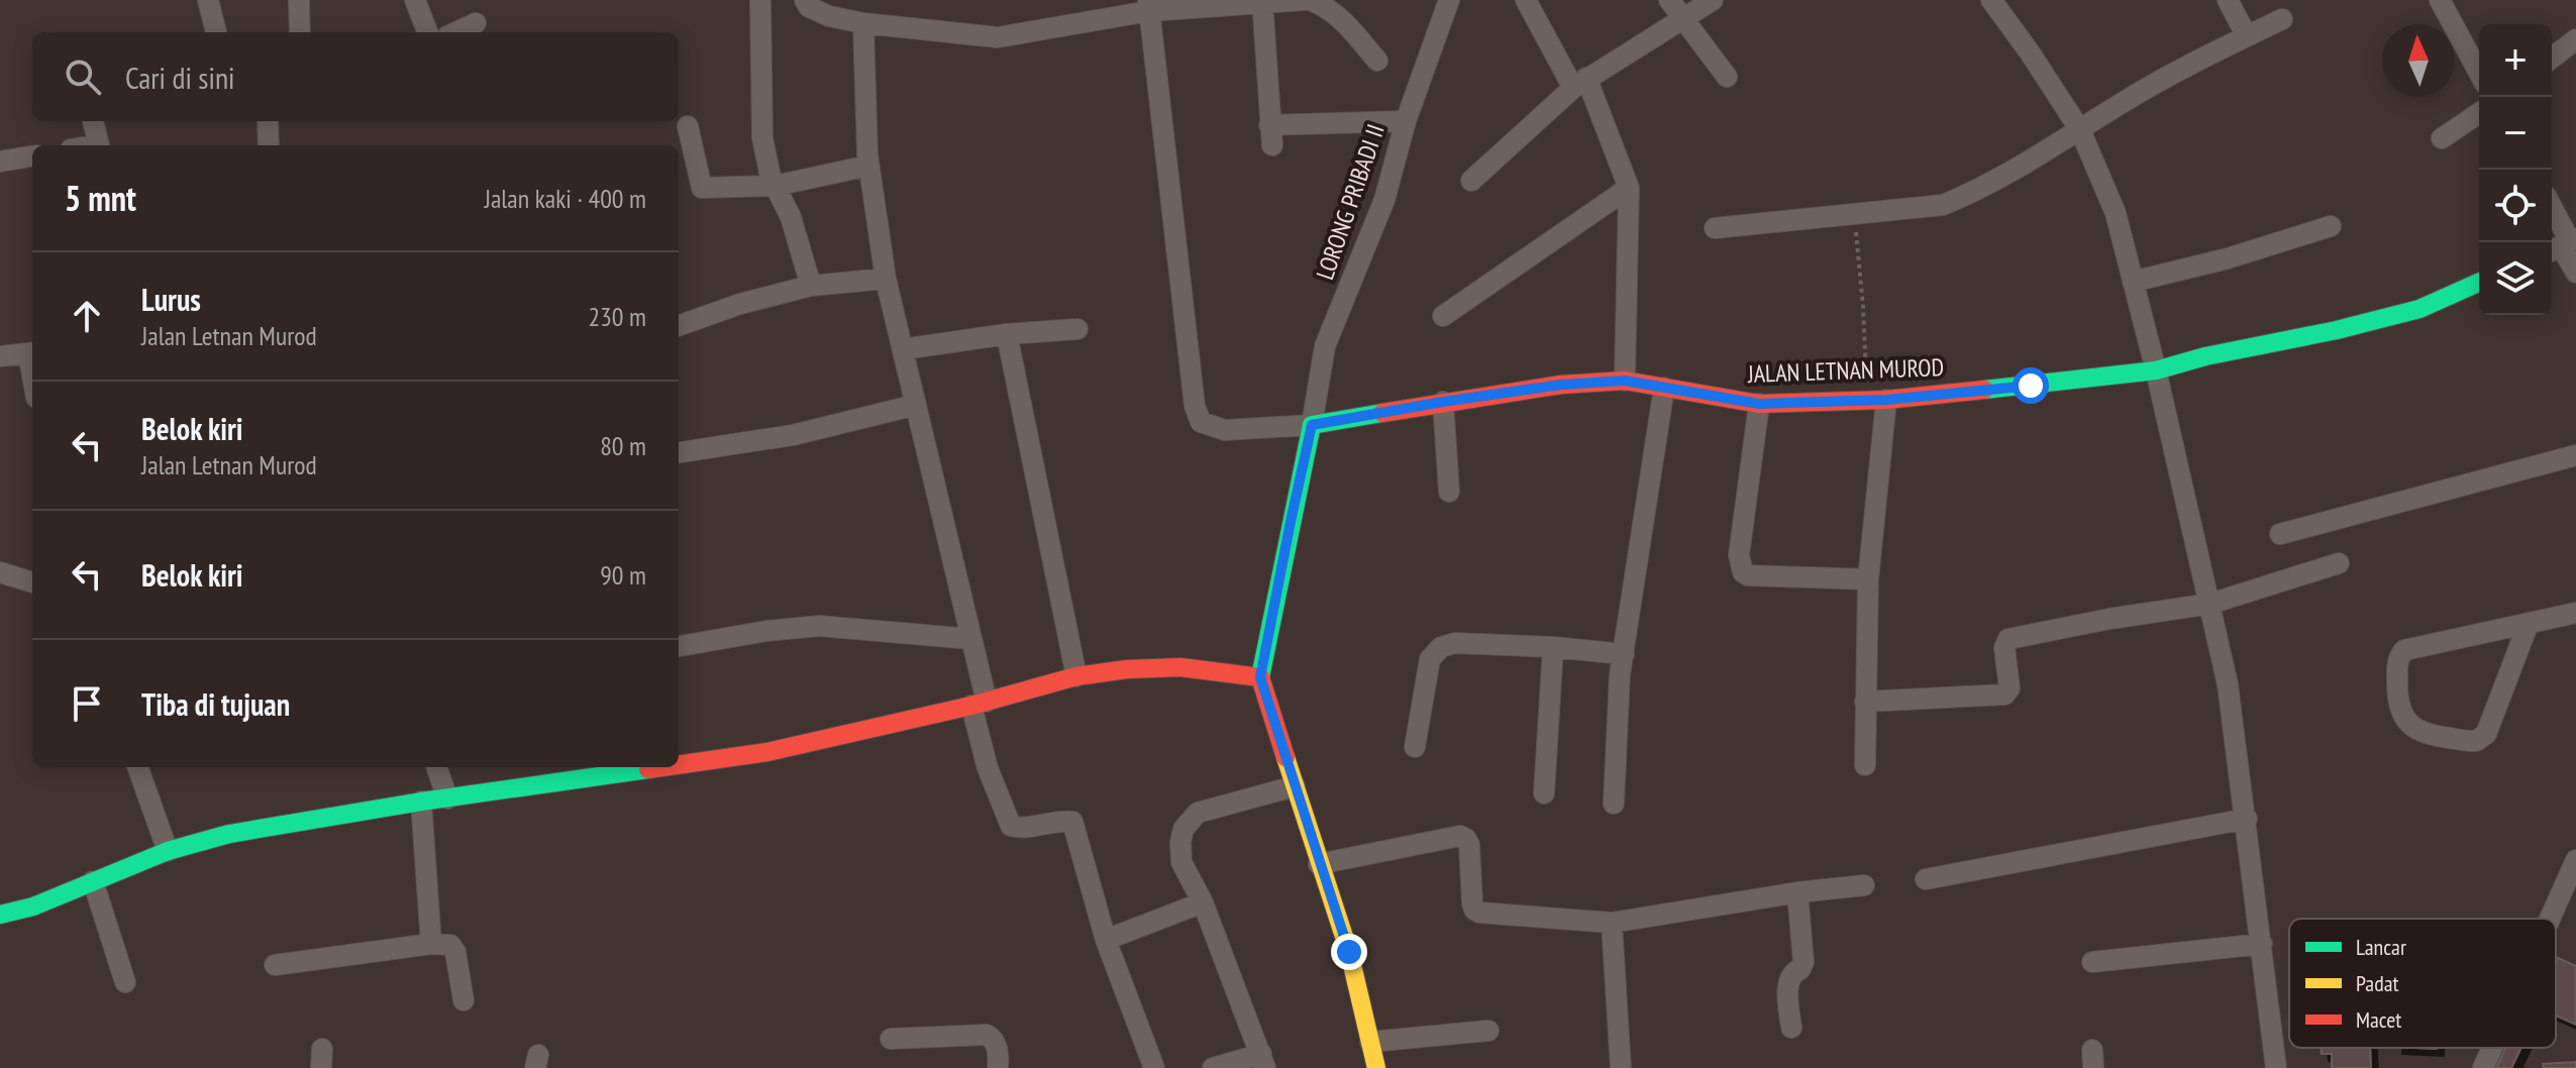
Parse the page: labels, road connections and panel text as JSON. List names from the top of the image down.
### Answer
{
  "streets": {
    "street": ["LORONG PRIBADI II", "JALAN LETNAN MUROD"]
  },
  "crossings": [
    ["LORONG PRIBADI II", "JALAN LETNAN MUROD"]
  ],
  "legend": ["Lancar", "Padat", "Macet"],
  "north": "top",
  "page": {
    "map_buttons": ["+", "−"],
    "search": "Cari di sini",
    "heading": ["5 mnt", "Jalan kaki · 400 m"],
    "list": [
      ["Lurus", "Jalan Letnan Murod", "230 m"],
      ["Belok kiri", "Jalan Letnan Murod", "80 m"],
      ["Belok kiri", "90 m"],
      "Tiba di tujuan"
    ]
  }
}
